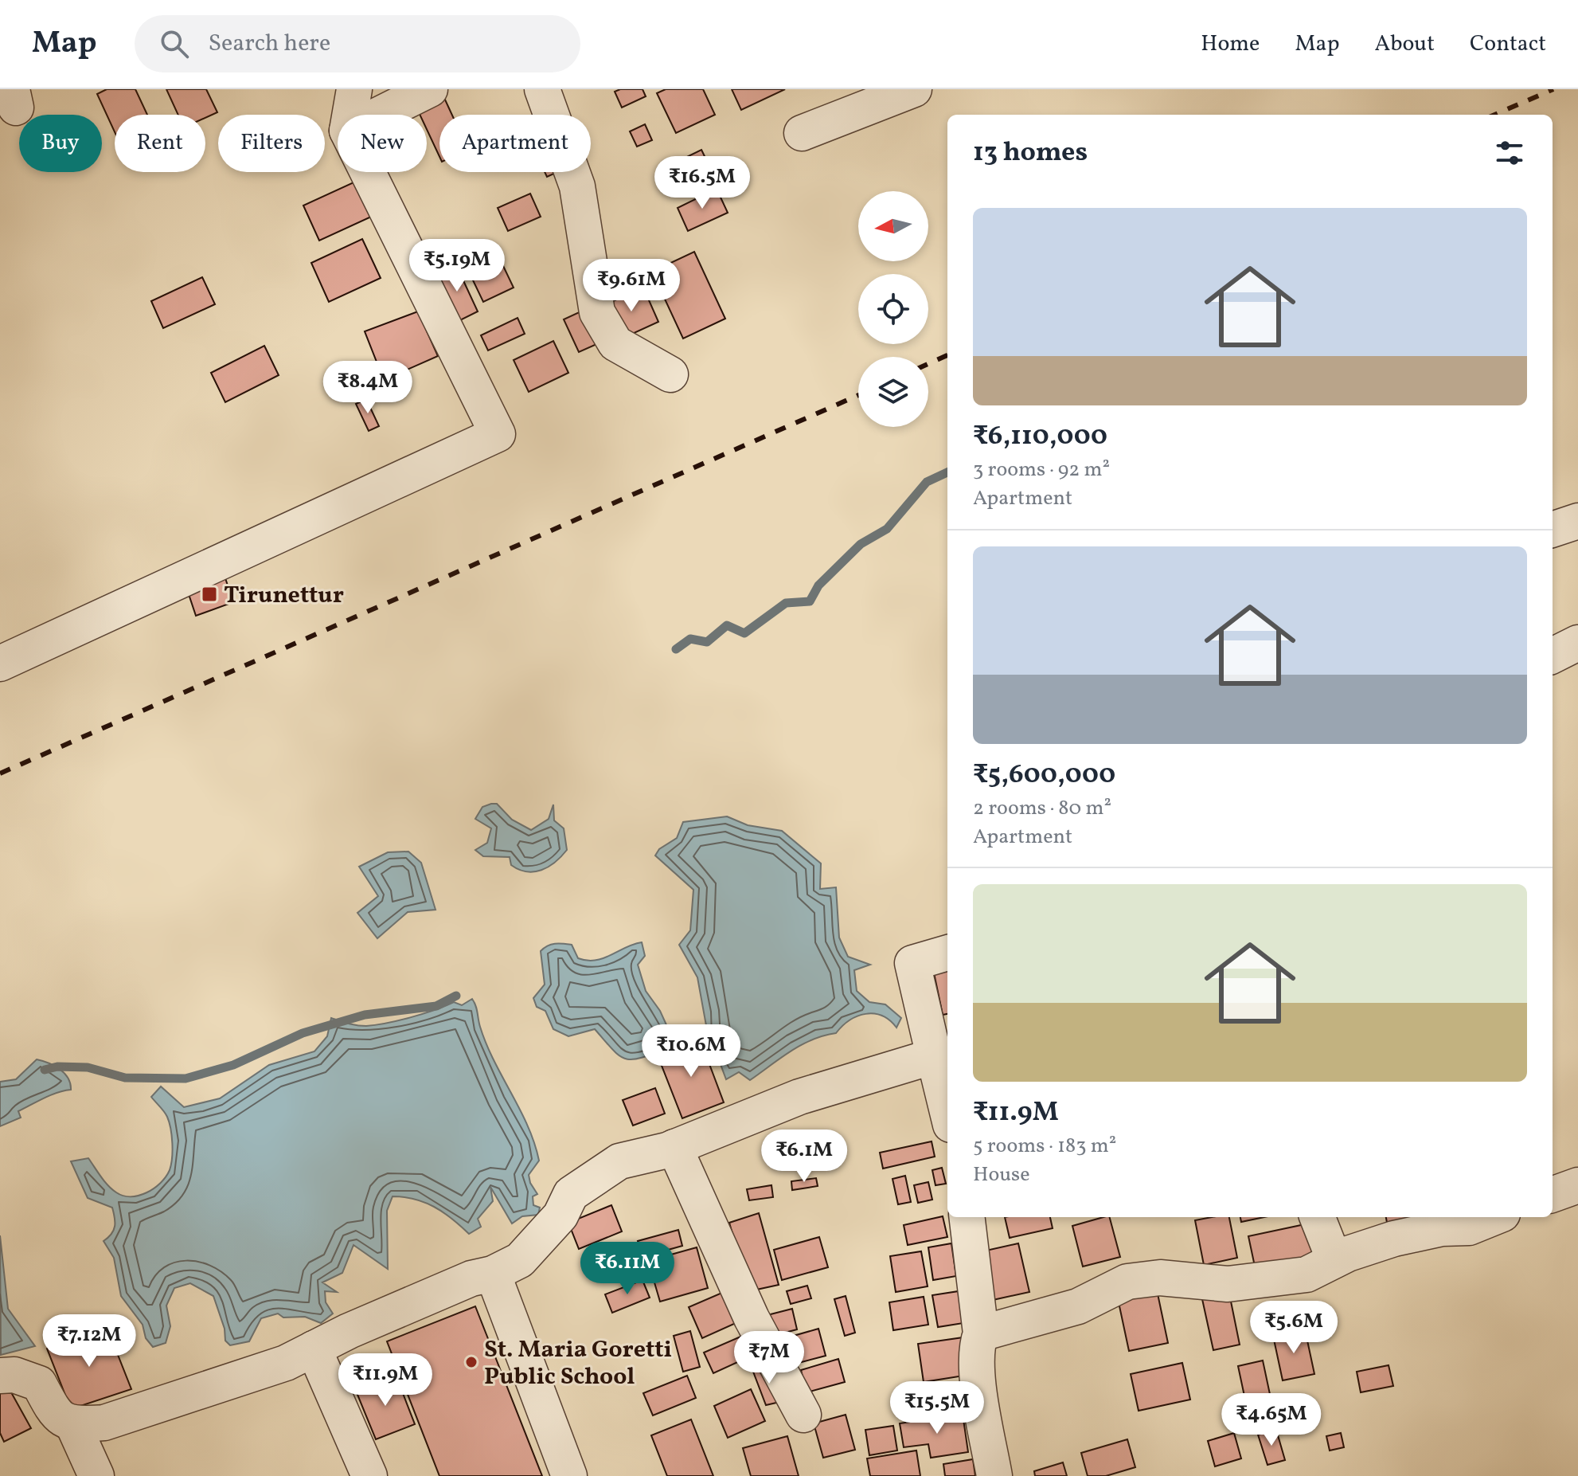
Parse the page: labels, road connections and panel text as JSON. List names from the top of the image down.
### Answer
{
  "places": {
    "transit": ["Tirunettur"],
    "other": ["St. Maria Goretti Public School"]
  },
  "north": "left",
  "page": {
    "header": "Map",
    "search": "Search here",
    "nav": [
      "Home",
      "Map",
      "About",
      "Contact"
    ],
    "chip": [
      "Buy",
      "Rent",
      "Filters",
      "New",
      "Apartment"
    ],
    "heading": "13 homes",
    "price": [
      "₹16.5M",
      "₹5.19M",
      "₹9.61M",
      "₹8.4M",
      "₹10.6M",
      "₹6.1M",
      "₹6.11M",
      "₹5.6M",
      "₹7.12M",
      "₹7M",
      "₹11.9M",
      "₹15.5M",
      "₹4.65M"
    ],
    "list": [
      {
        "name": "₹6,110,000",
        "note": "3 rooms · 92 m² · Apartment"
      },
      {
        "name": "₹5,600,000",
        "note": "2 rooms · 80 m² · Apartment"
      },
      {
        "name": "₹11.9M",
        "note": "5 rooms · 183 m² · House"
      }
    ]
  }
}
